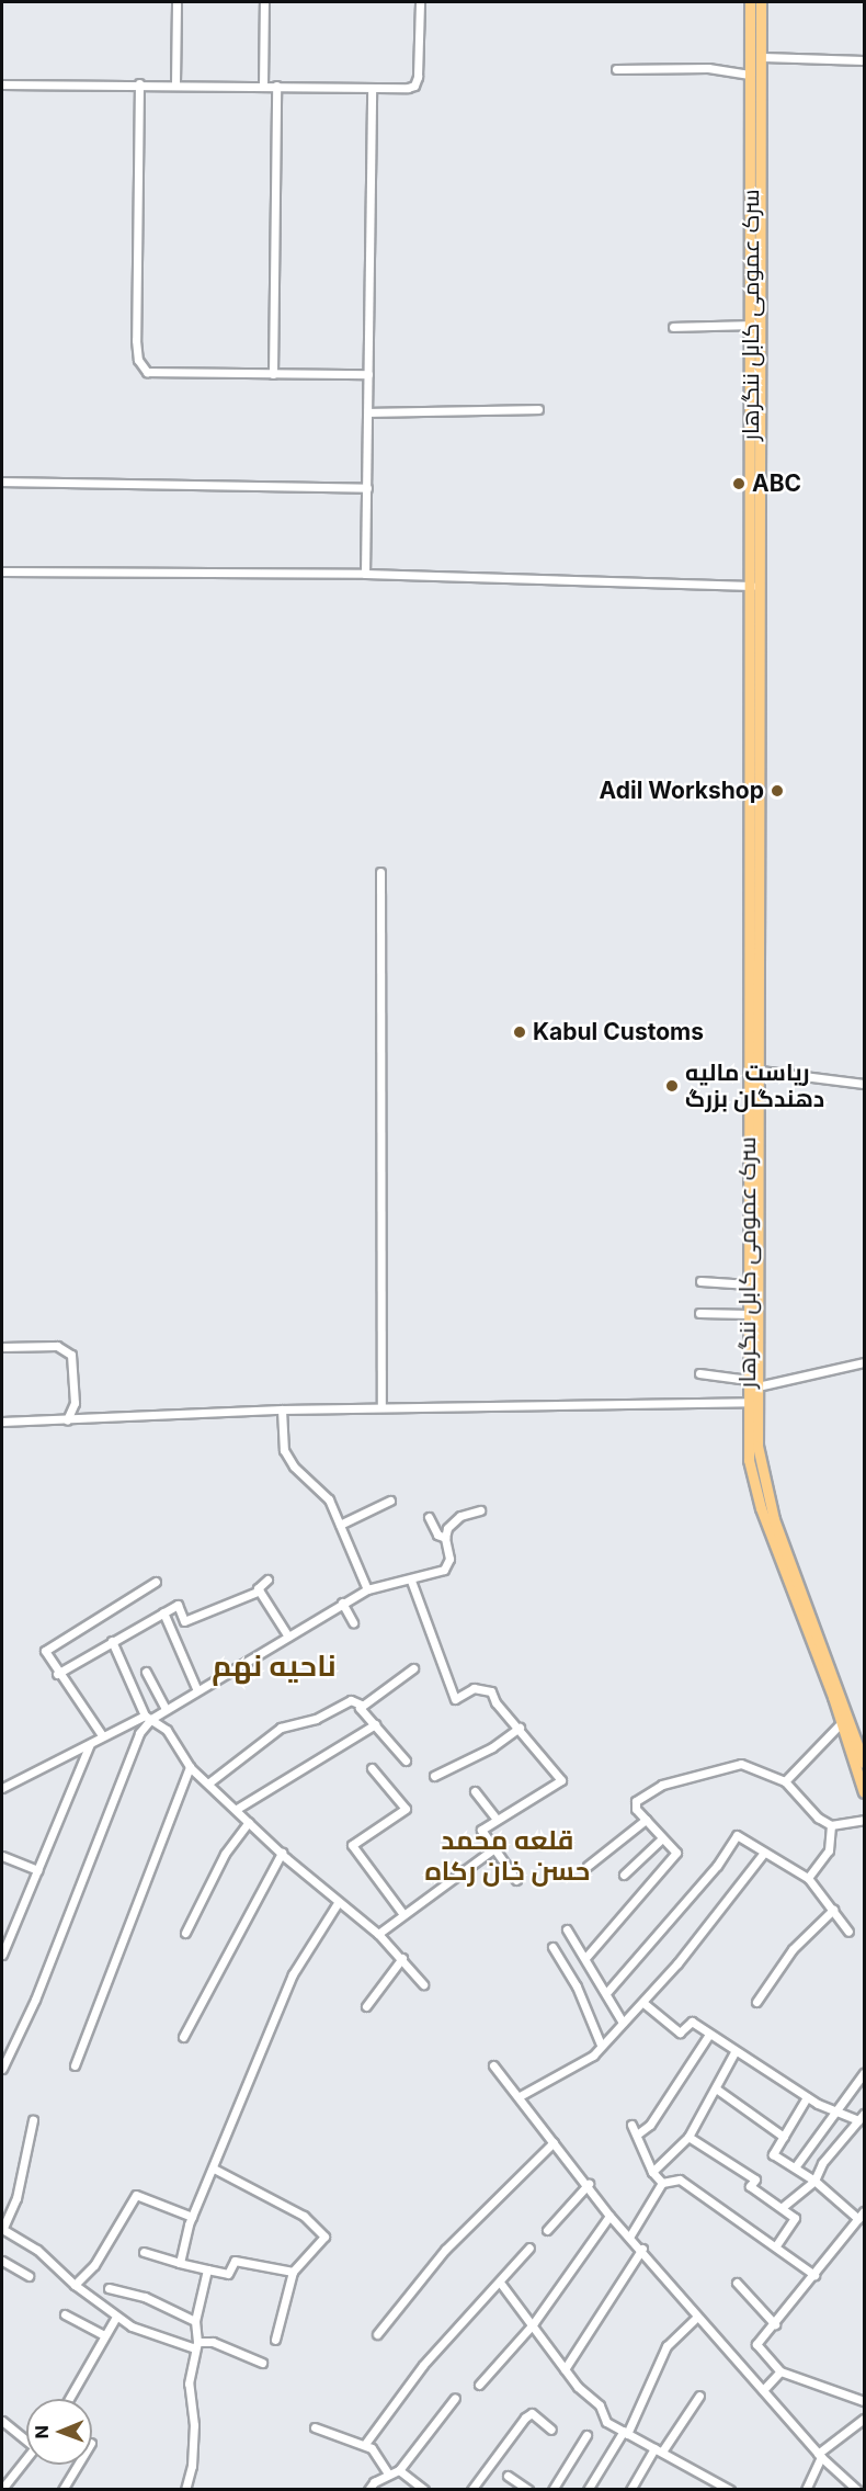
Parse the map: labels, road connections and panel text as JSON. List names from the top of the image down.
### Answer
{
  "streets": {
    "highway": ["سرک عمومی کابل ننگرهار"]
  },
  "districts": ["ناحیه نهم", "قلعه محمد حسن خان رکاه"],
  "places": [
    "ABC",
    "Adil Workshop",
    "Kabul Customs",
    "ریاست مالیه دهندگان بزرگ"
  ],
  "north": "left"
}
